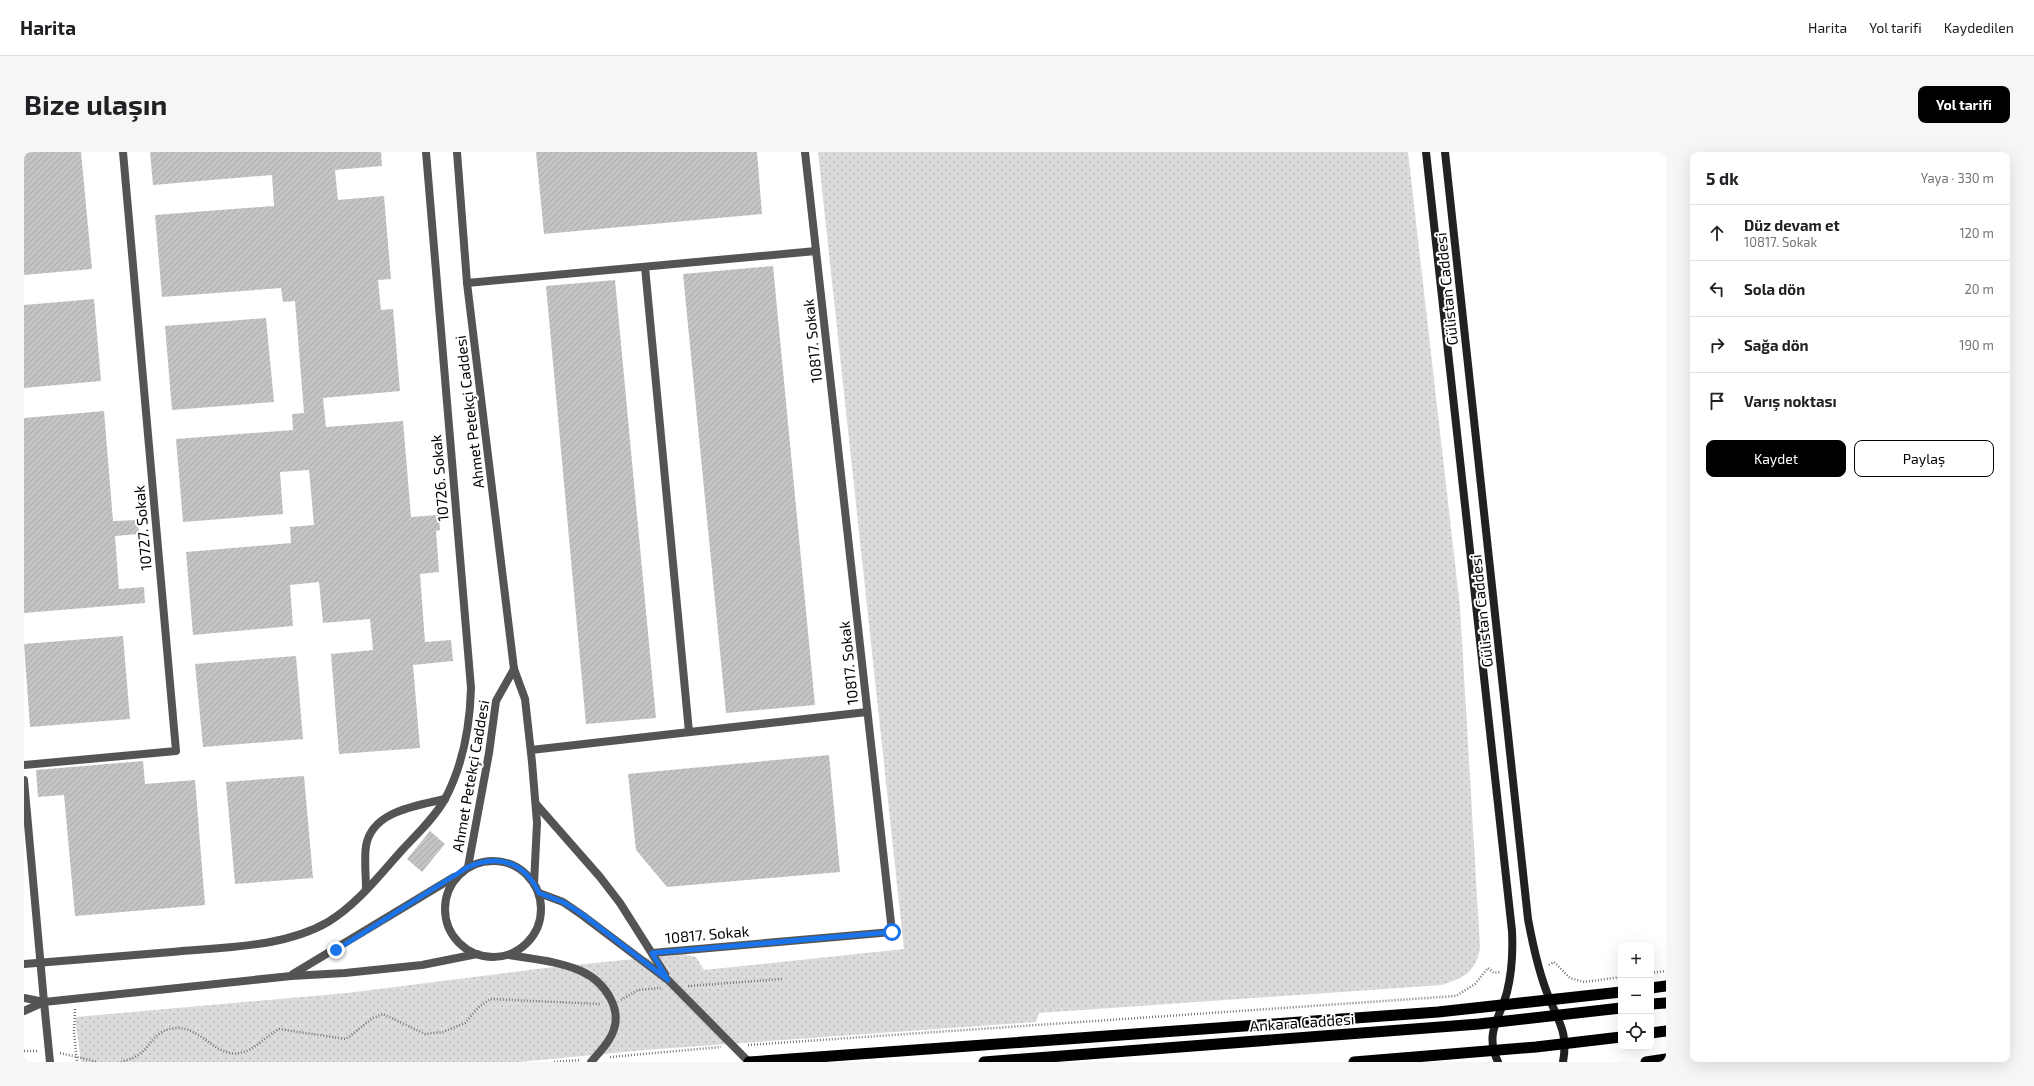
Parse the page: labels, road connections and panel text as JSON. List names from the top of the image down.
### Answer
{
  "streets": {
    "highway": ["Ankara Caddesi"],
    "main road": ["Gülistan Caddesi"],
    "street": [
      "10817. Sokak",
      "Ahmet Petekçi Caddesi",
      "10726. Sokak",
      "10727. Sokak"
    ]
  },
  "page": {
    "header": "Harita",
    "nav": ["Harita", "Yol tarifi", "Kaydedilen"],
    "buttons": [
      "Yol tarifi",
      ["Kaydet", "Paylaş"]
    ],
    "title": "Bize ulaşın",
    "heading": ["5 dk", "Yaya · 330 m"],
    "list": [
      ["Düz devam et", "10817. Sokak", "120 m"],
      ["Sola dön", "20 m"],
      ["Sağa dön", "190 m"],
      "Varış noktası"
    ],
    "map_buttons": ["+", "−"]
  }
}
